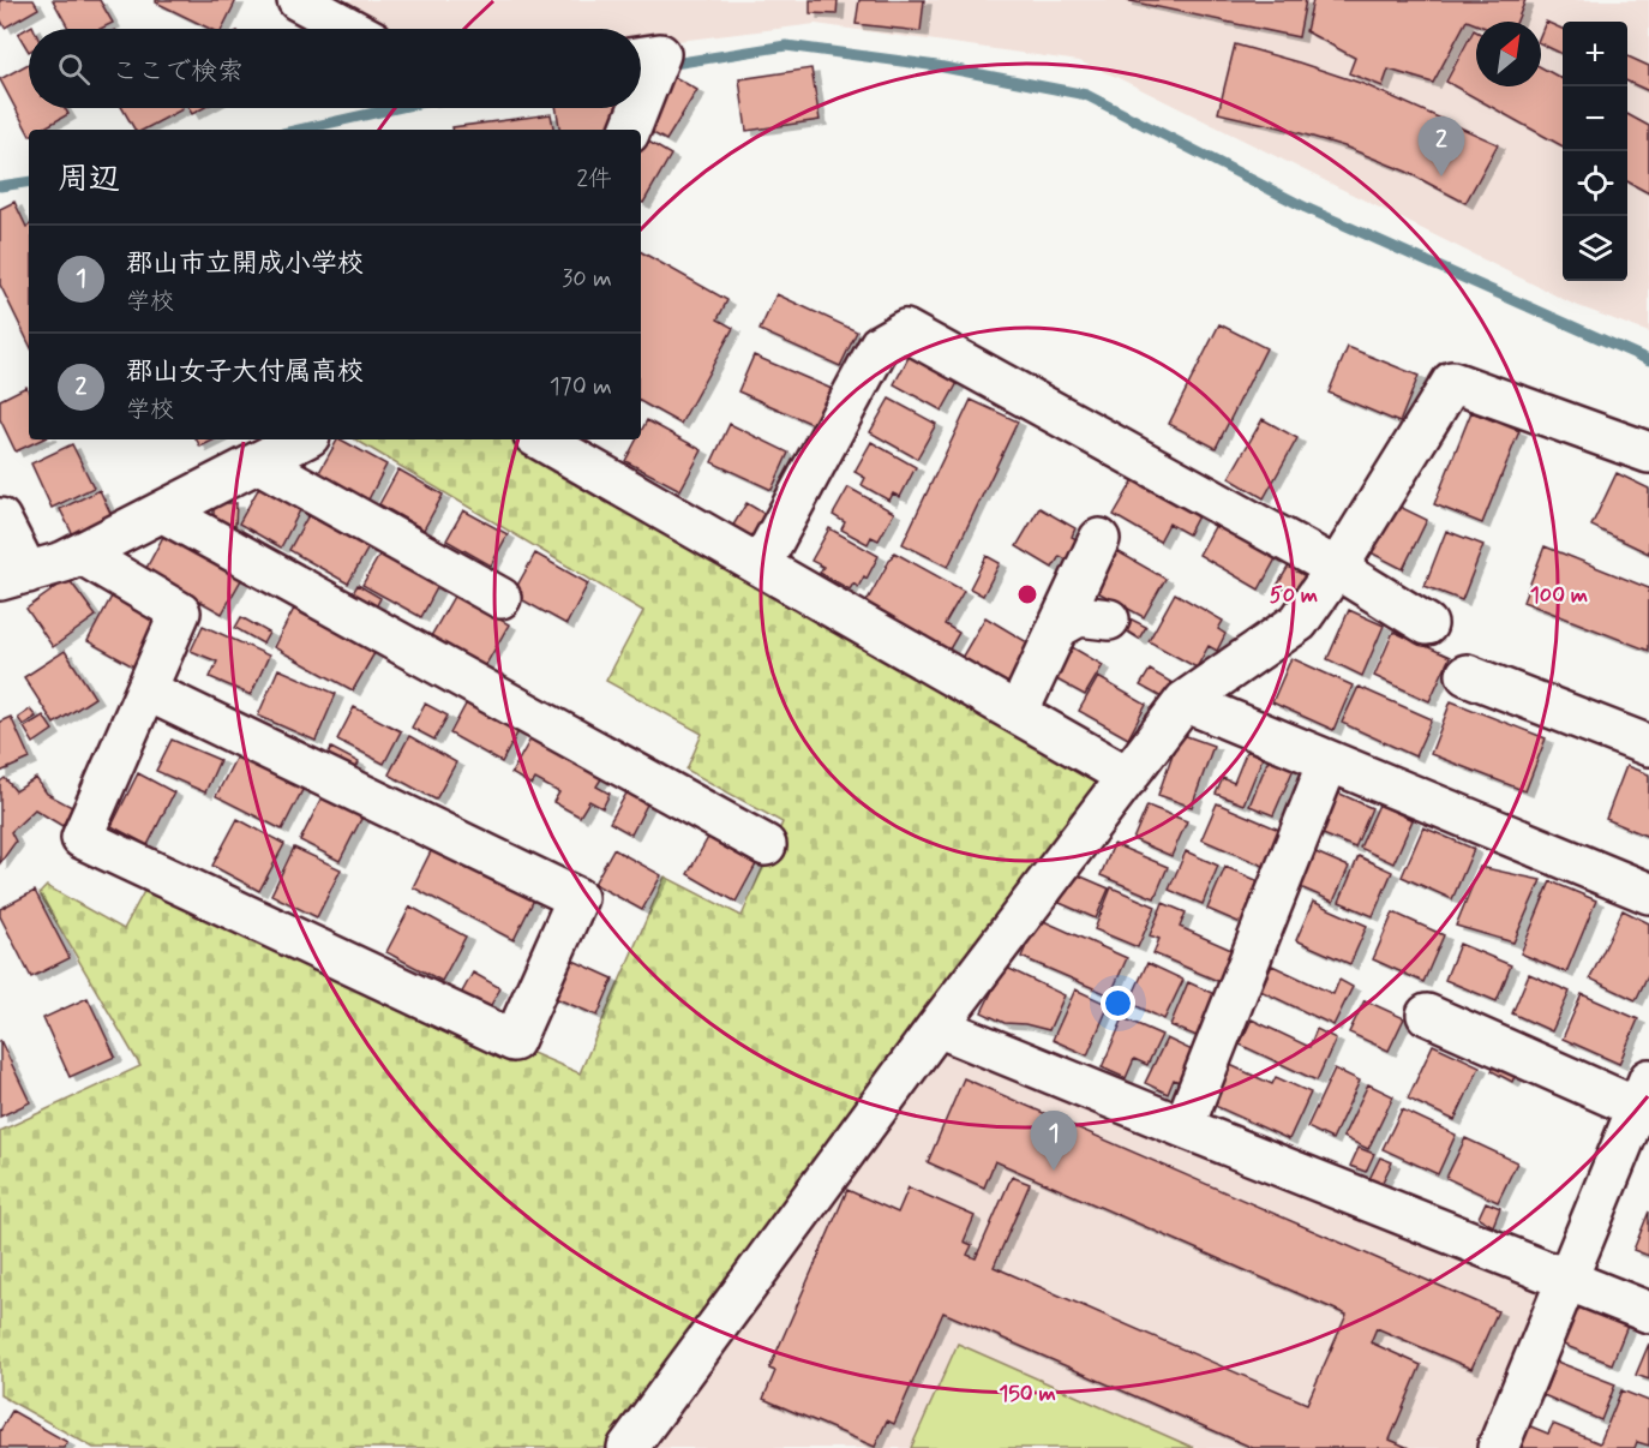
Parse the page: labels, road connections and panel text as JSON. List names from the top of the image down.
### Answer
{
  "north": "top right",
  "page": {
    "map_buttons": ["+", "−"],
    "search": "ここで検索",
    "pins": ["2", "1"],
    "heading": ["周辺", "2件"],
    "list": [
      {
        "mark": "1",
        "name": "郡山市立開成小学校",
        "note": "学校",
        "value": "30 m"
      },
      {
        "mark": "2",
        "name": "郡山女子大付属高校",
        "note": "学校",
        "value": "170 m"
      }
    ]
  },
  "rings": ["50 m", "100 m", "150 m"]
}
